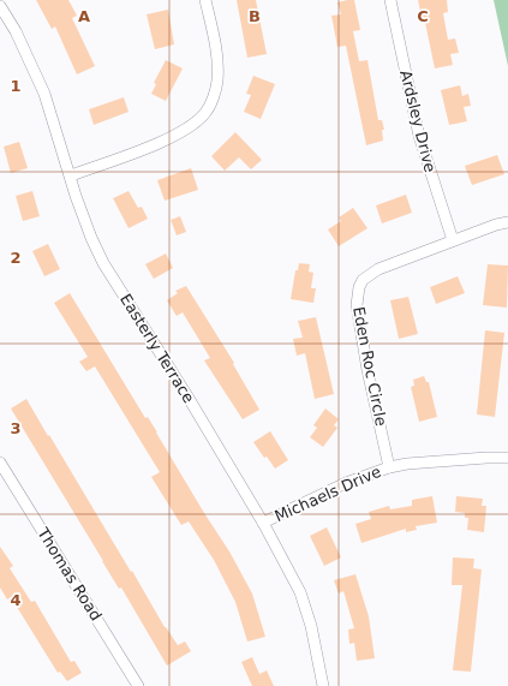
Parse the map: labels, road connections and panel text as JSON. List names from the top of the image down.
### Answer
{
  "streets": {
    "street": [
      "Ardsley Drive",
      "Easterly Terrace",
      "Eden Roc Circle",
      "Michaels Drive",
      "Thomas Road"
    ]
  },
  "crossings": [
    ["Ardsley Drive", "Eden Roc Circle"],
    ["Easterly Terrace", "Michaels Drive"],
    ["Eden Roc Circle", "Michaels Drive"]
  ],
  "grid": {
    "columns": ["A", "B", "C"],
    "rows": [
      "1",
      "2",
      "3",
      "4"
    ]
  }
}
